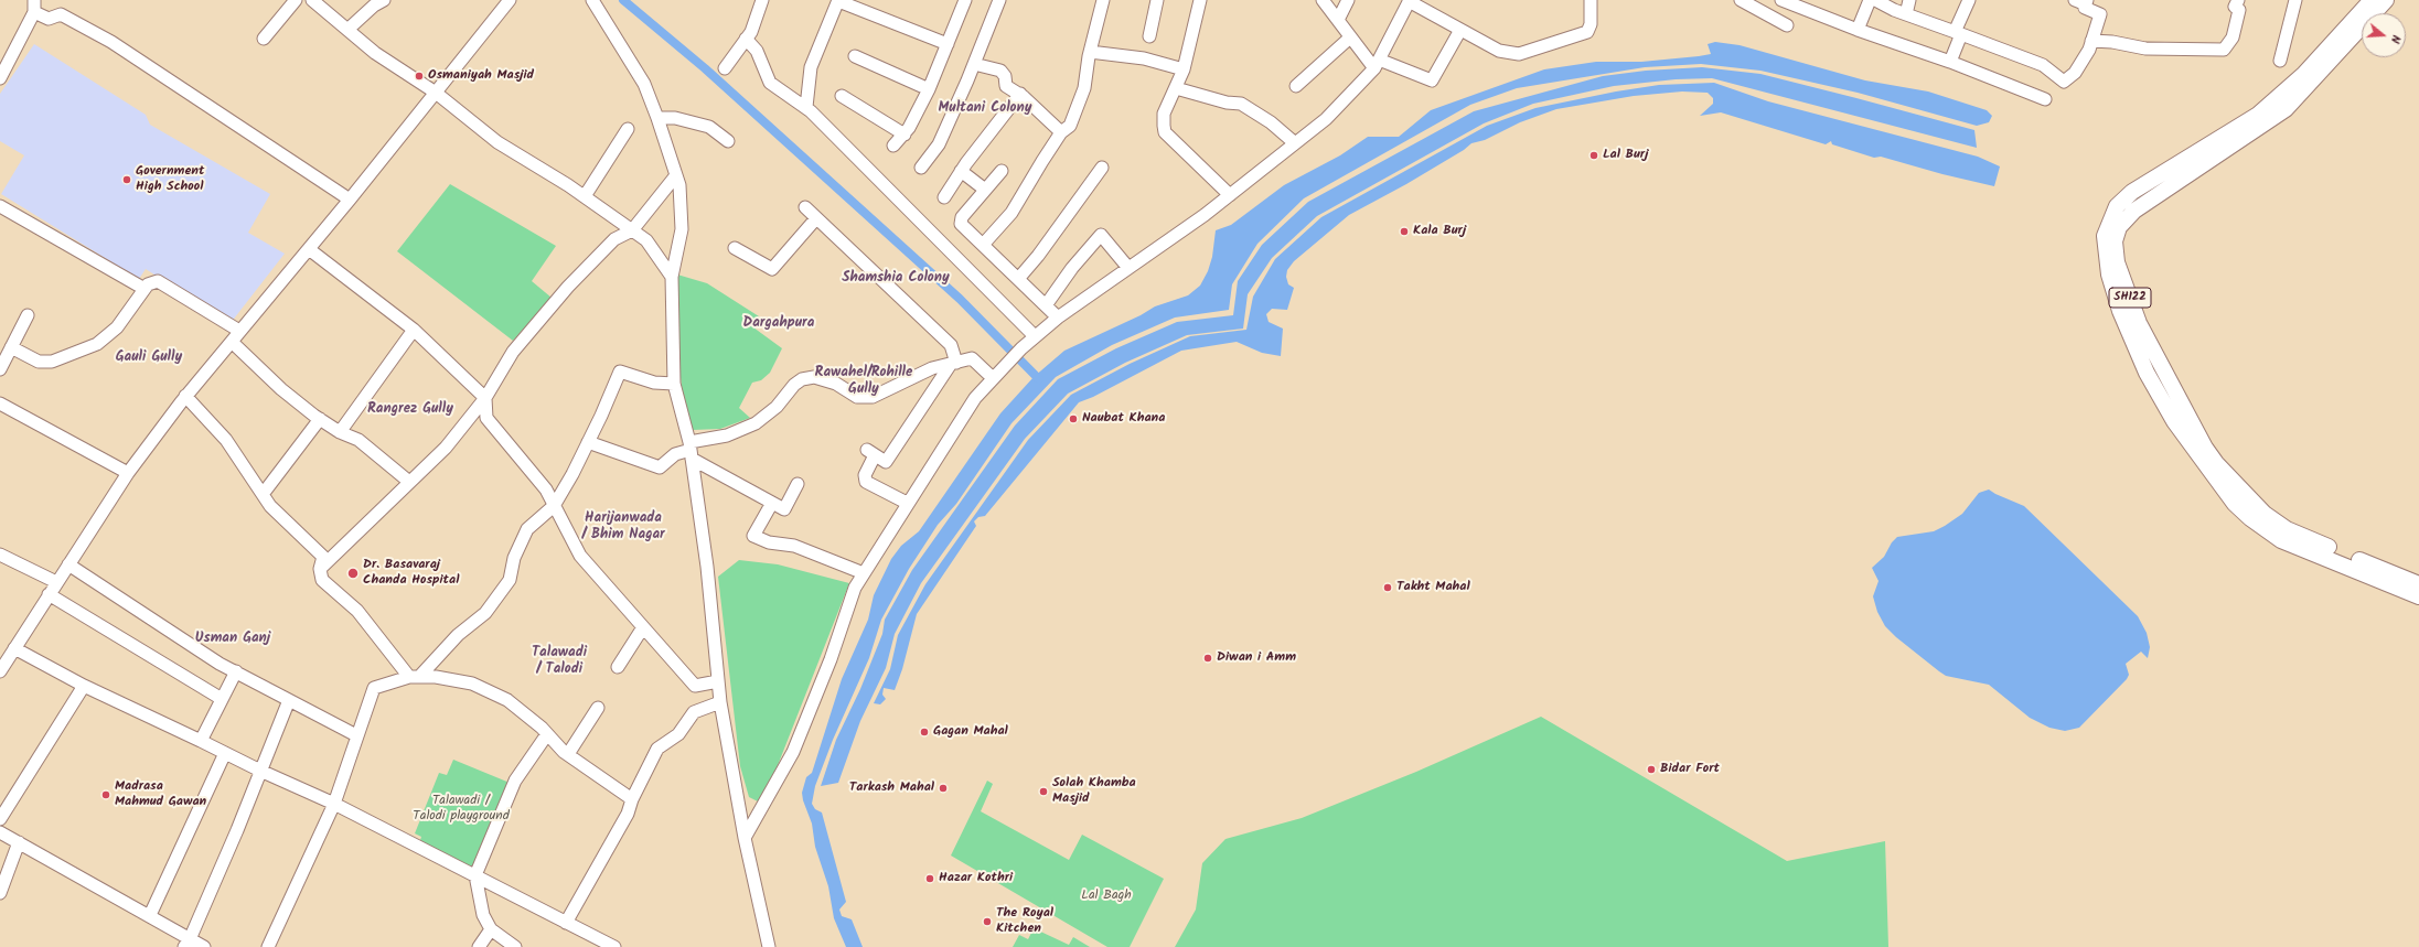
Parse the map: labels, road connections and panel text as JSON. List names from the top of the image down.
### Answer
{
  "streets": {
    "main road": ["SH122"]
  },
  "districts": [
    "Multani Colony",
    "Shamshia Colony",
    "Dargahpura",
    "Gauli Gully",
    "Rawahel/Rohille Gully",
    "Rangrez Gully",
    "Harijanwada / Bhim Nagar",
    "Usman Ganj",
    "Talawadi / Talodi"
  ],
  "parks": ["Talawadi / Talodi playground", "Lal Bagh"],
  "places": [
    "Osmaniyah Masjid",
    "Lal Burj",
    "Government High School",
    "Kala Burj",
    "Naubat Khana",
    "Dr. Basavaraj Chanda Hospital",
    "Takht Mahal",
    "Diwan i Amm",
    "Gagan Mahal",
    "Bidar Fort",
    "Tarkash Mahal",
    "Solah Khamba Masjid",
    "Madrasa Mahmud Gawan",
    "Hazar Kothri",
    "The Royal Kitchen"
  ],
  "north": "right"
}
